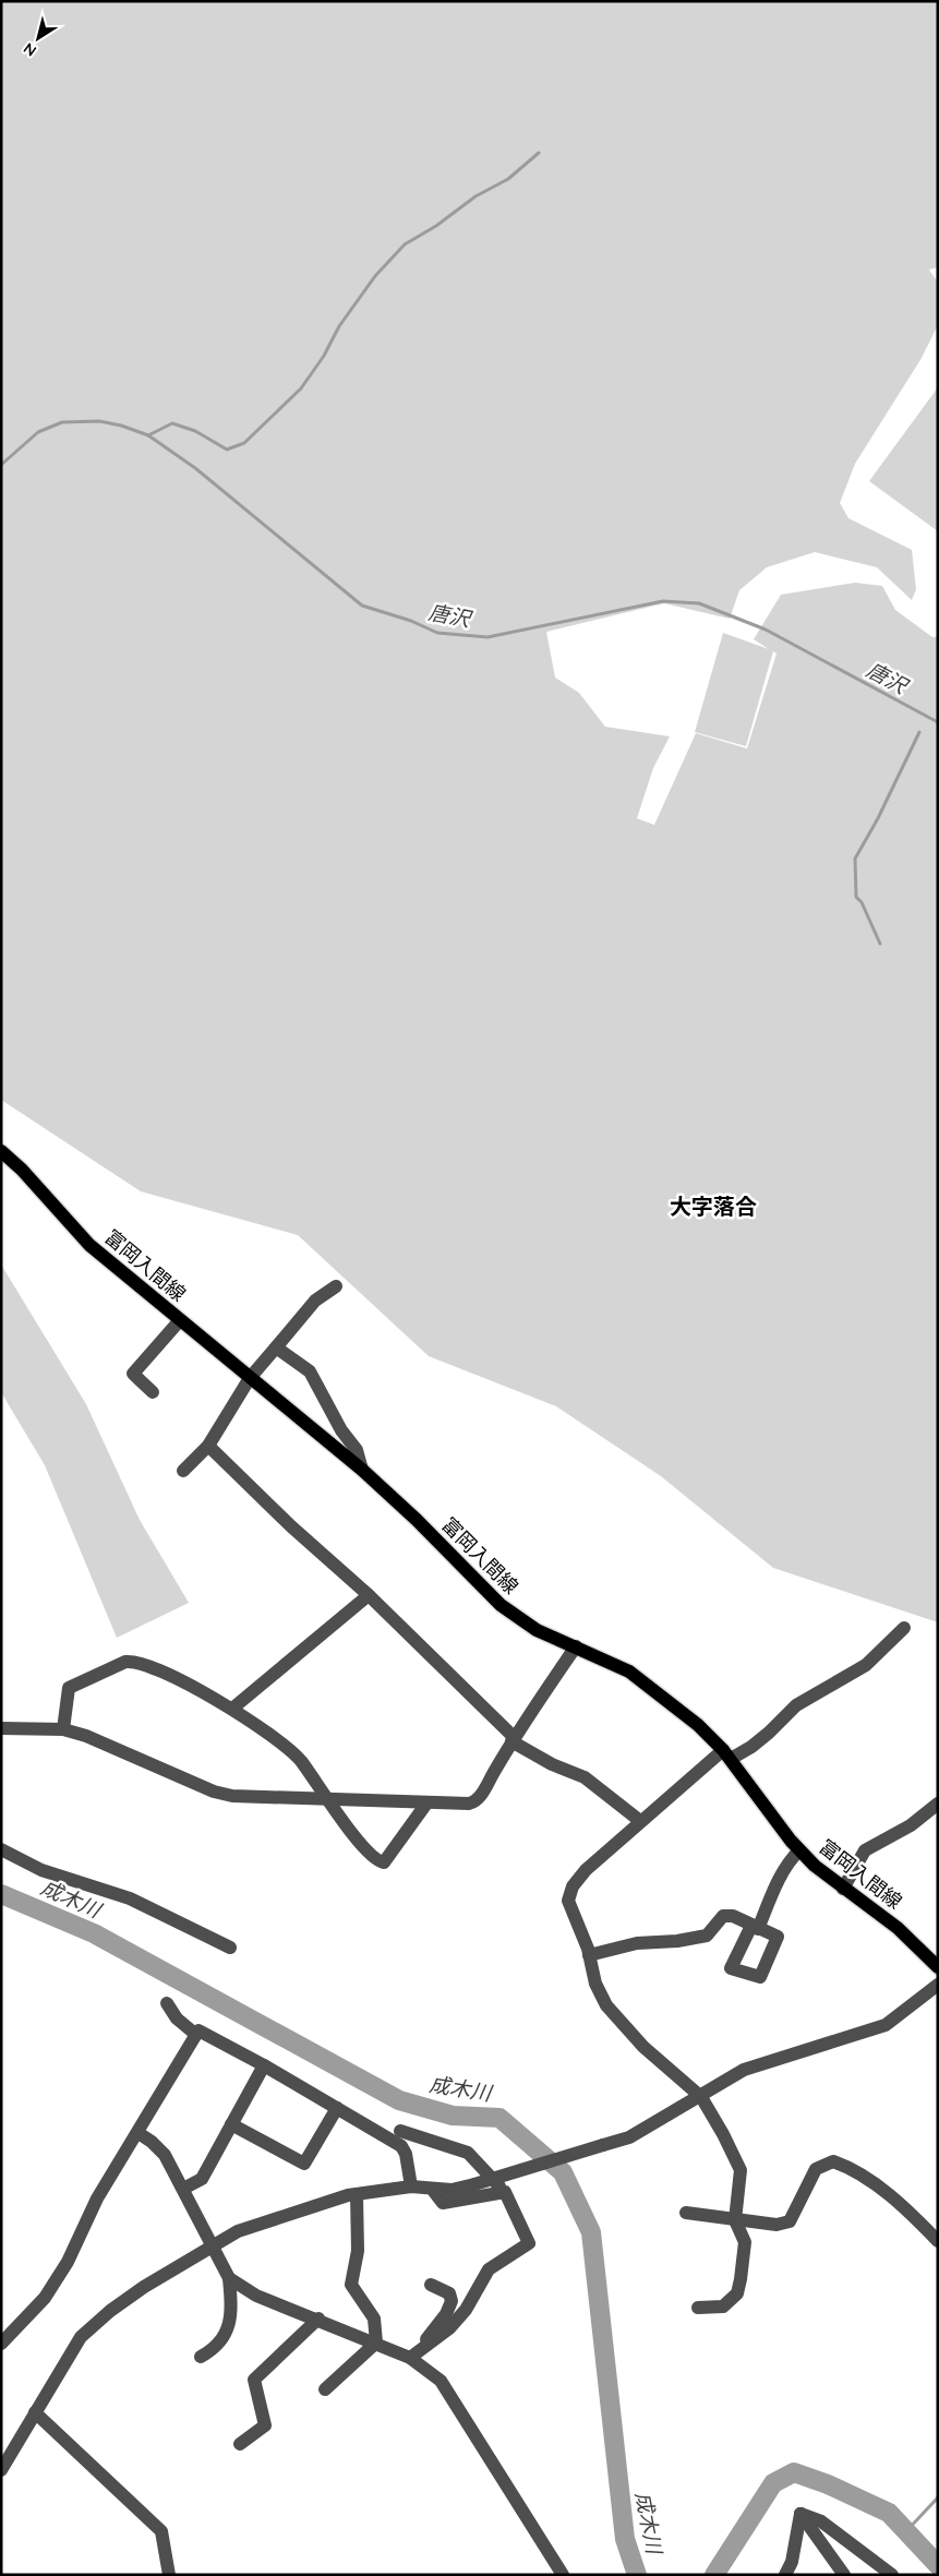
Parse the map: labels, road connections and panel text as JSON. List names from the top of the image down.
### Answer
{
  "streets": {
    "main road": ["富岡入間線"]
  },
  "districts": ["大字落合"],
  "water": ["唐沢", "成木川"],
  "north": "bottom left"
}
